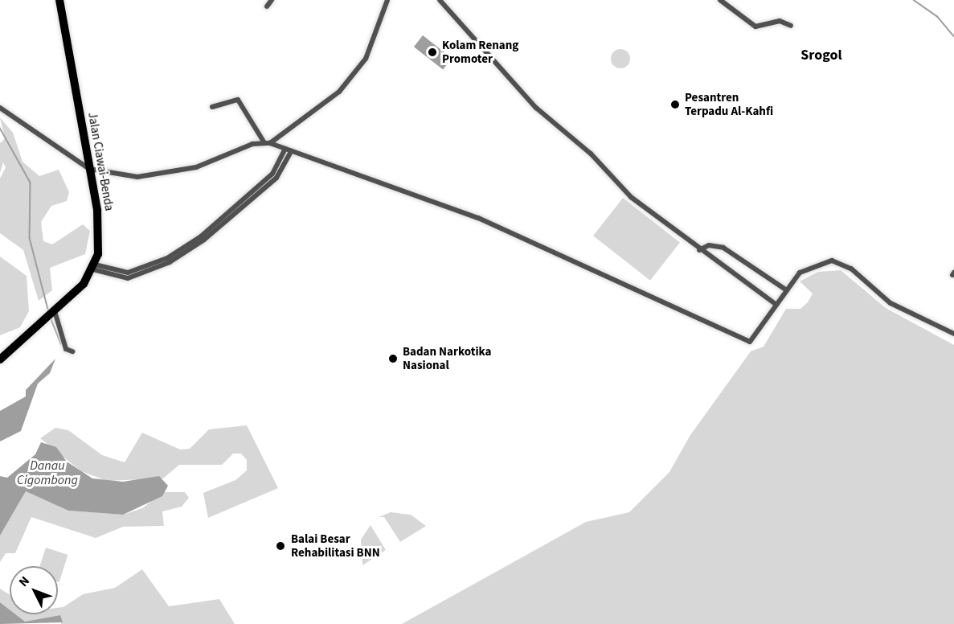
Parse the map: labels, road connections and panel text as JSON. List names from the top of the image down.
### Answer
{
  "streets": {
    "highway": ["Jalan Ciawai-Benda"]
  },
  "districts": ["Srogol"],
  "water": ["Danau Cigombong"],
  "places": [
    "Kolam Renang Promoter",
    "Pesantren Terpadu Al-Kahfi",
    "Badan Narkotika Nasional",
    "Balai Besar Rehabilitasi BNN"
  ],
  "north": "top left"
}
